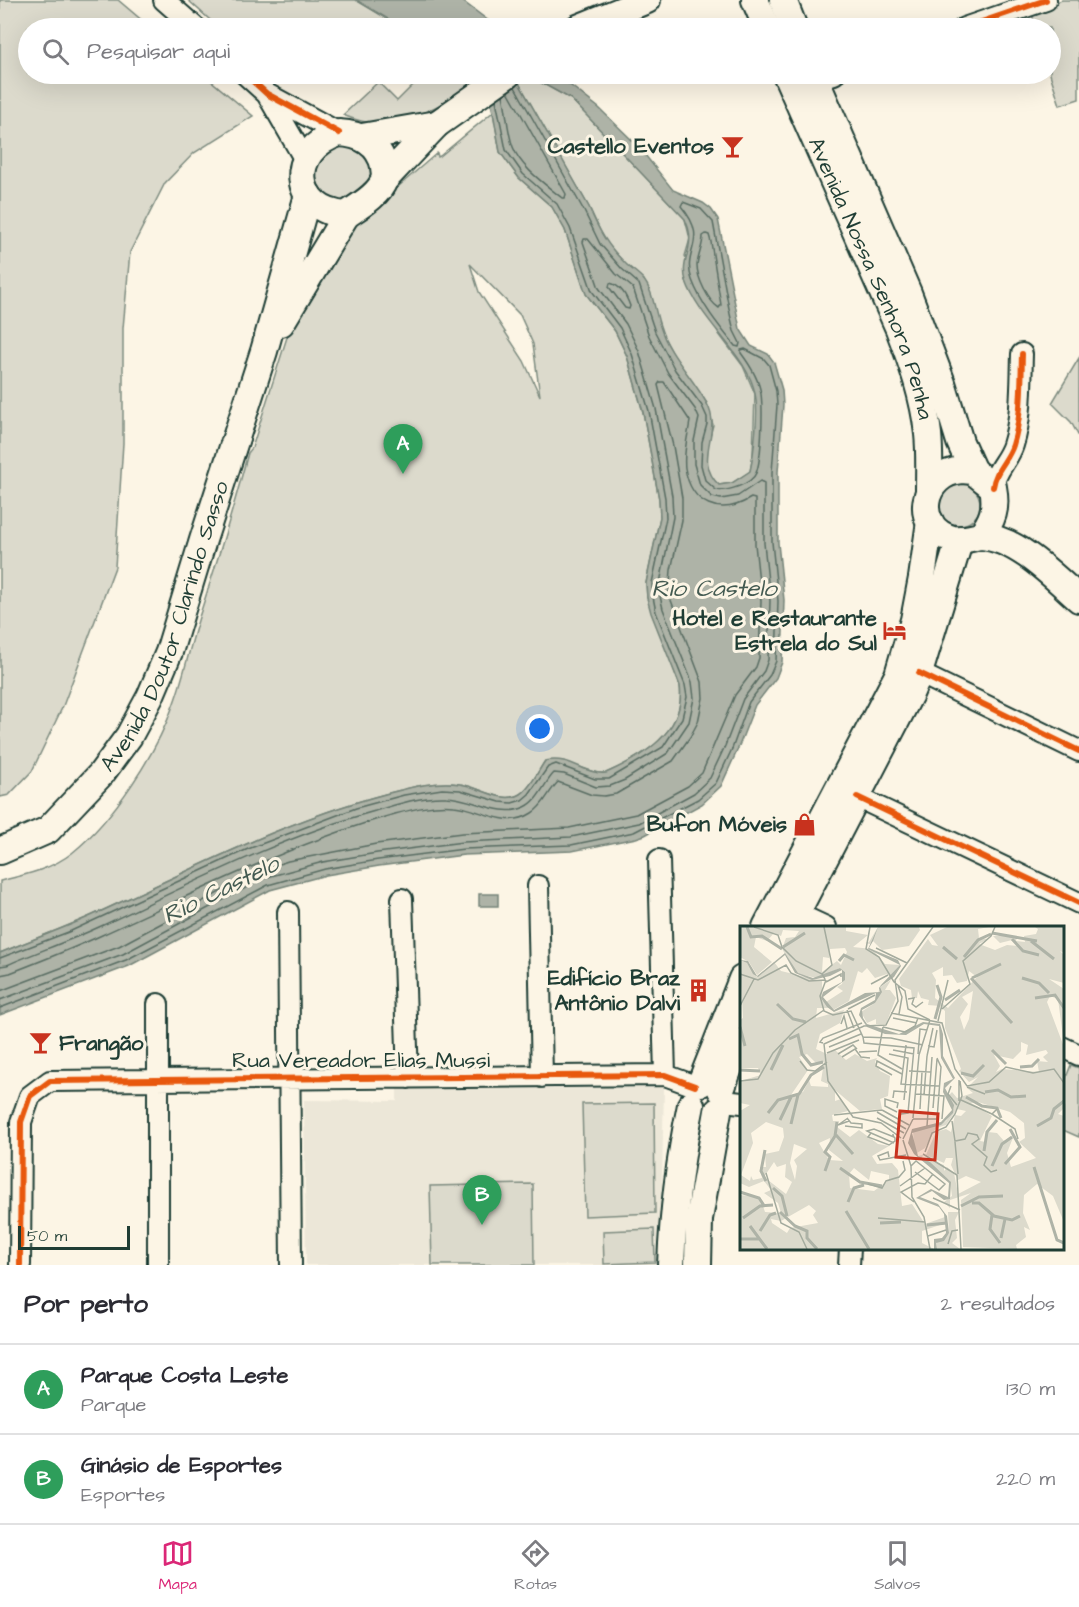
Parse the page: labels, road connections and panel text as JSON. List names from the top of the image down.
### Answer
{
  "streets": {
    "main road": ["Avenida Nossa Senhora Penha", "Avenida Doutor Clarindo Sasso"],
    "street": ["Rua Vereador Elias Mussi"]
  },
  "water": ["Rio Castelo"],
  "places": {
    "bar": ["Castello Eventos", "Frangão"],
    "hotel": ["Hotel e Restaurante Estrela do Sul"],
    "shop": ["Bufon Móveis"],
    "building": ["Edifício Braz Antônio Dalvi"]
  },
  "scale_bar": "50 m",
  "page": {
    "search": "Pesquisar aqui",
    "pins": ["A", "B"],
    "scale": "50 m",
    "heading": ["Por perto", "2 resultados"],
    "list": [
      {
        "mark": "A",
        "name": "Parque Costa Leste",
        "note": "Parque",
        "value": "130 m"
      },
      {
        "mark": "B",
        "name": "Ginásio de Esportes",
        "note": "Esportes",
        "value": "220 m"
      }
    ],
    "nav": ["Mapa", "Rotas", "Salvos"]
  }
}
